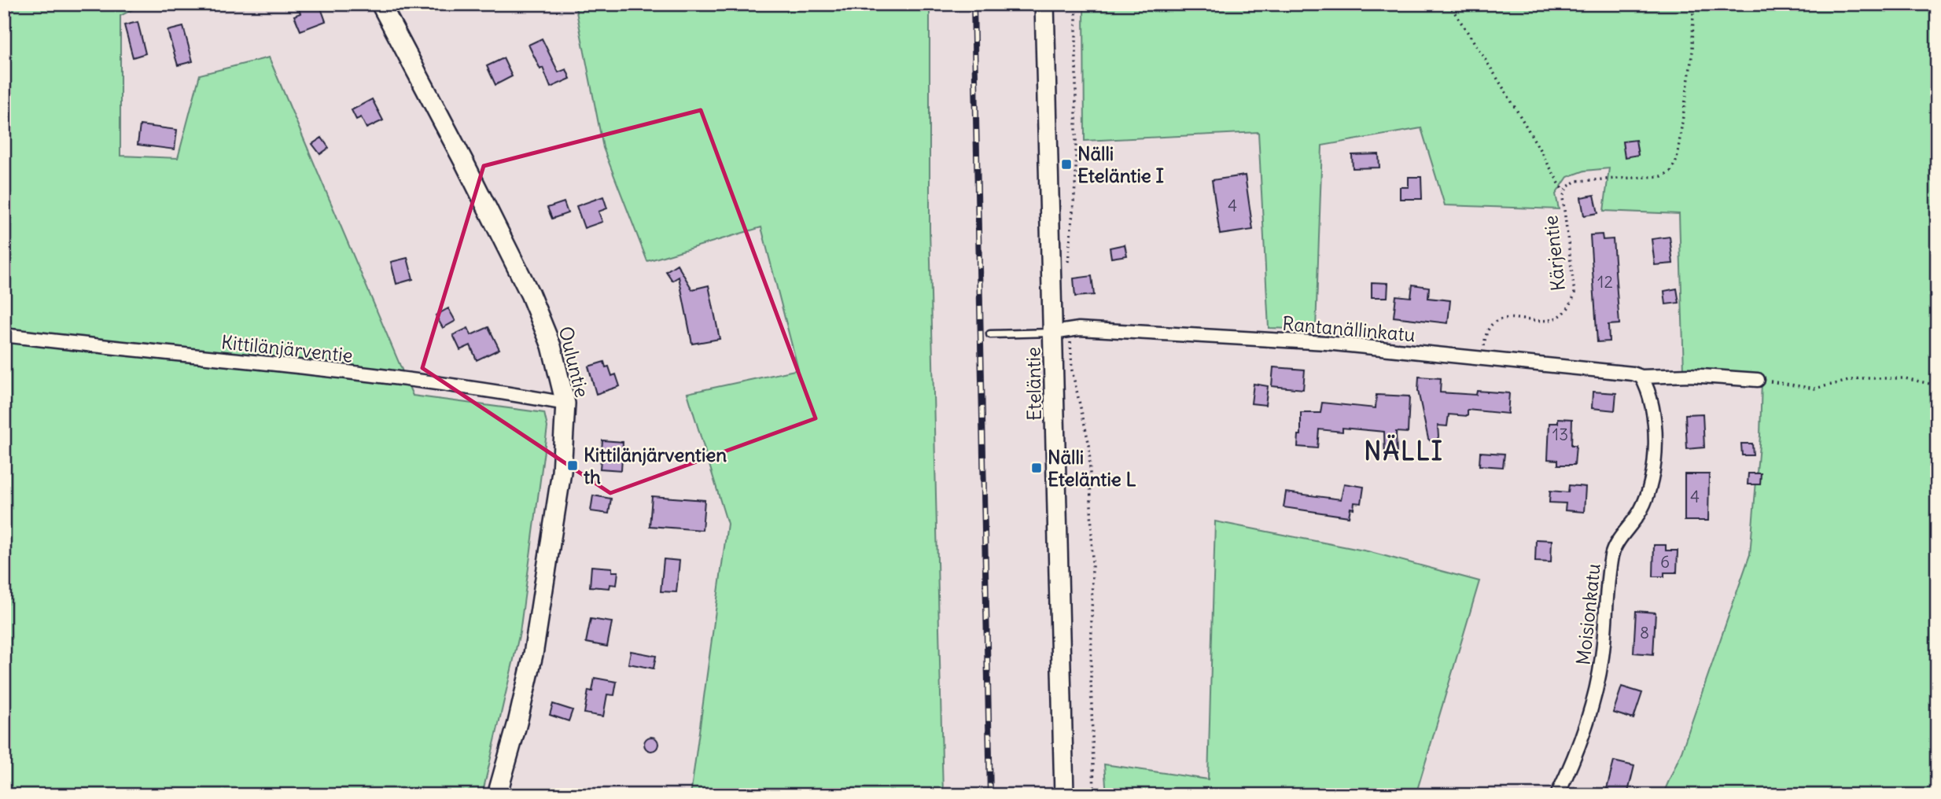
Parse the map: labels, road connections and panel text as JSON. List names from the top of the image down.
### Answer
{
  "streets": {
    "street": [
      "Rantanällinkatu",
      "Kittilänjärventie",
      "Ouluntie",
      "Eteläntie",
      "Moisionkatu"
    ],
    "path": ["Kärjentie"]
  },
  "crossings": [
    ["Kärjentie", "Rantanällinkatu"],
    ["Rantanällinkatu", "Eteläntie"],
    ["Rantanällinkatu", "Moisionkatu"],
    ["Kittilänjärventie", "Ouluntie"]
  ],
  "districts": ["NÄLLI"],
  "places": {
    "transit": ["Nälli Eteläntie I", "Kittilänjärventien th", "Nälli Eteläntie L"]
  },
  "house_numbers": [
    "4",
    "12",
    "13",
    "4",
    "6",
    "8"
  ]
}
